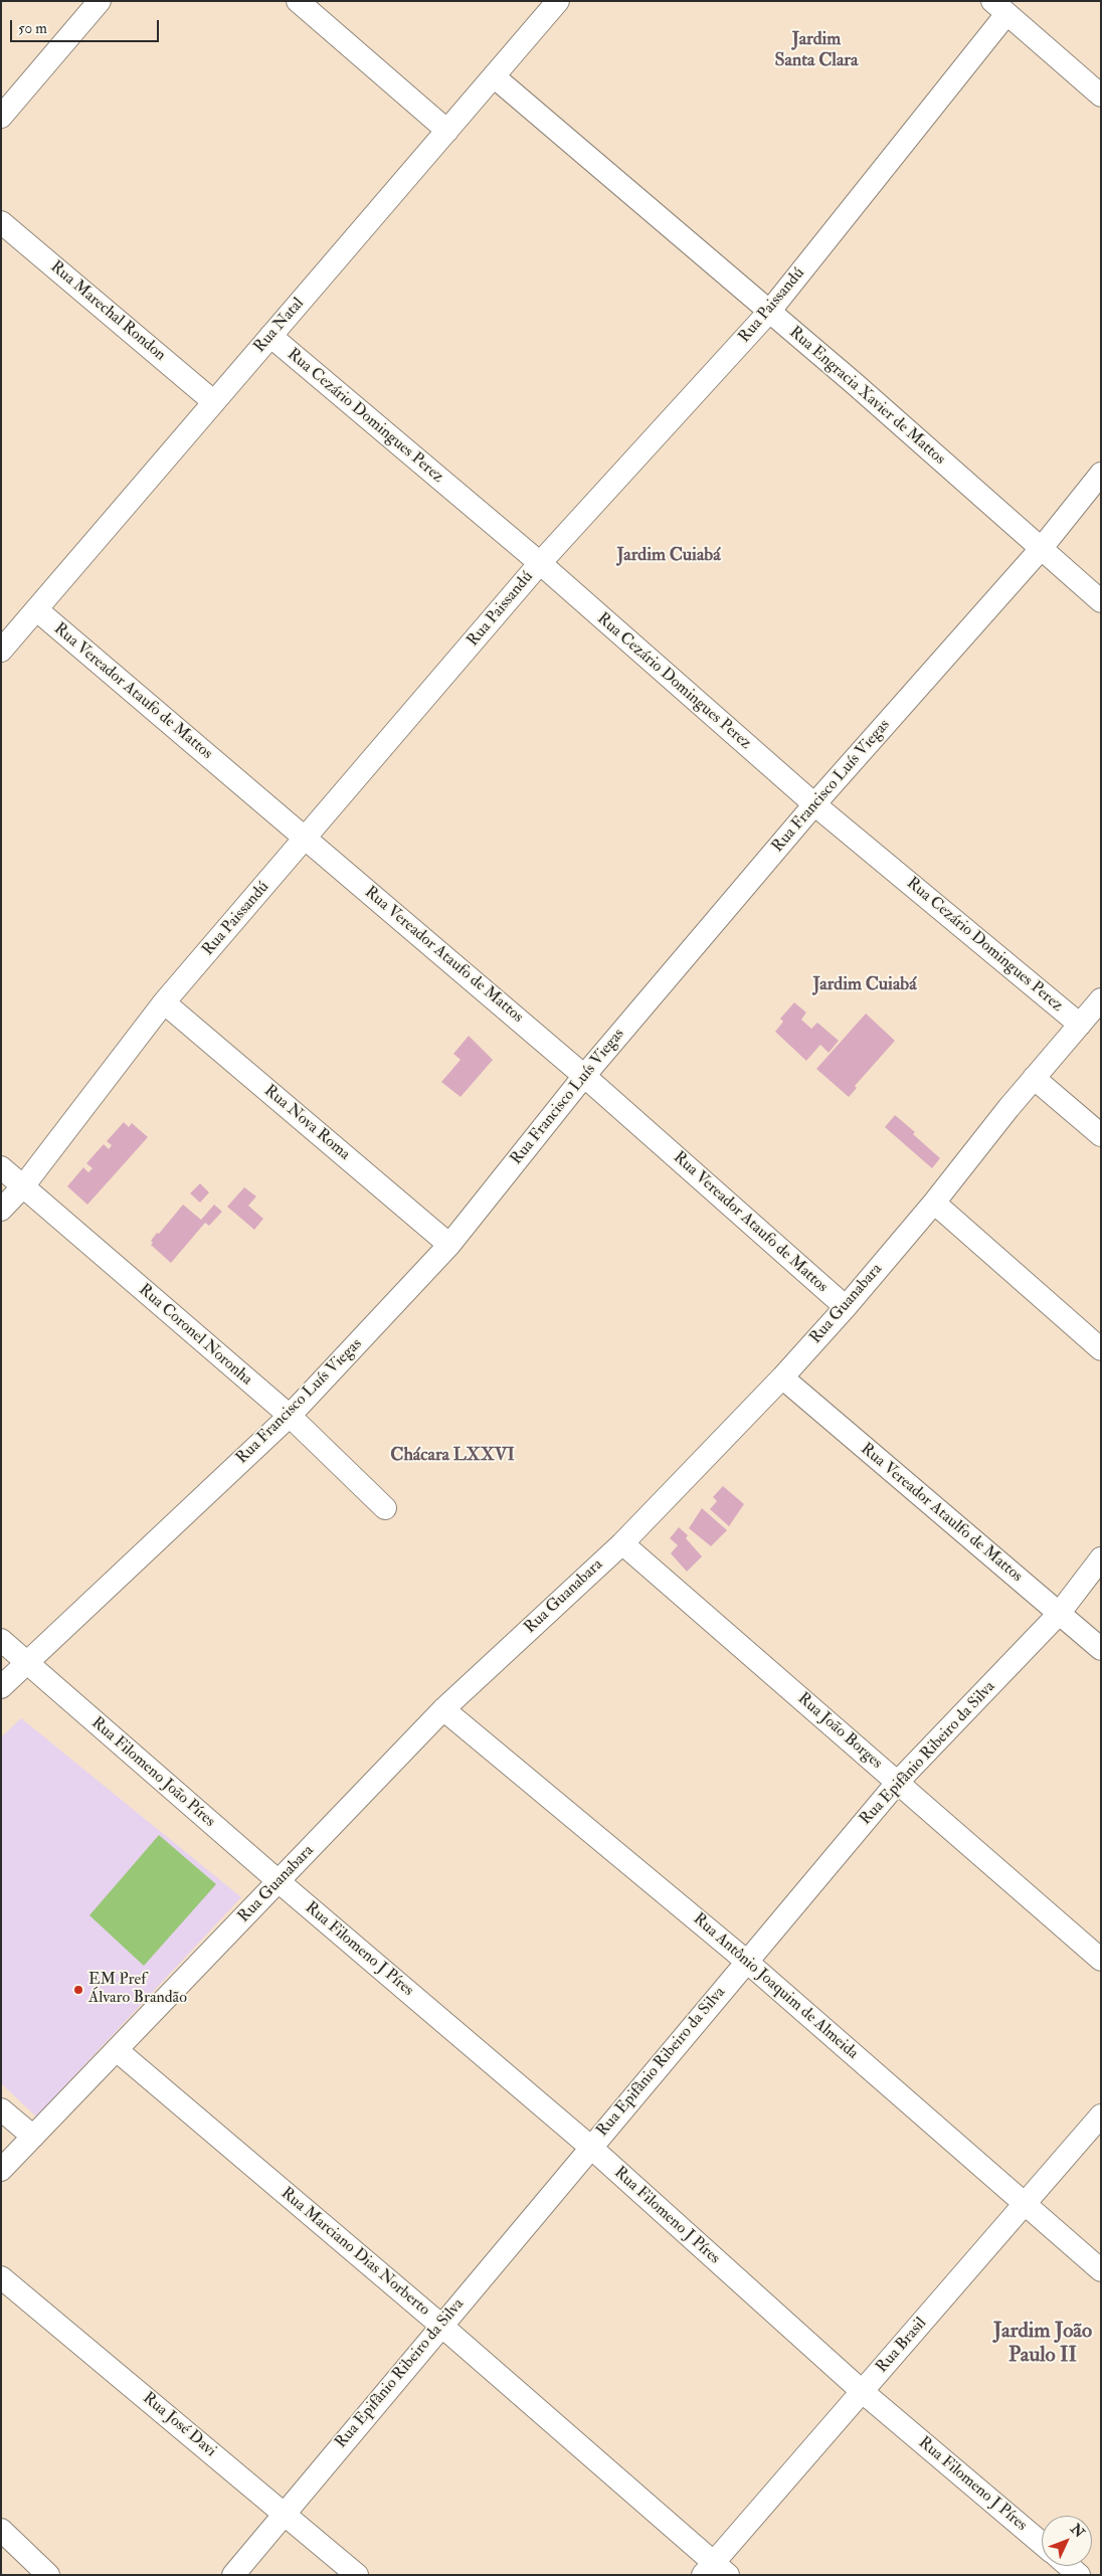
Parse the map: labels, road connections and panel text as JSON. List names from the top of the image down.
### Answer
{
  "streets": {
    "street": [
      "Rua Paissandú",
      "Rua Marechal Rondon",
      "Rua Natal",
      "Rua Engracia Xavier de Mattos",
      "Rua Cezário Domingues Perez",
      "Rua Vereador Ataufo de Mattos",
      "Rua Francisco Luís Viegas",
      "Rua Nova Roma",
      "Rua Guanabara",
      "Rua Coronel Noronha",
      "Rua Vereador Ataulfo de Mattos",
      "Rua João Borges",
      "Rua Epifânio Ribeiro da Silva",
      "Rua Filomeno João Píres",
      "Rua Filomeno J Píres",
      "Rua Antônio Joaquim de Almeida",
      "Rua Marciano Dias Norberto",
      "Rua Brasil",
      "Rua José Davi"
    ]
  },
  "crossings": [
    ["Rua Paissandú", "Rua Engracia Xavier de Mattos"],
    ["Rua Paissandú", "Rua Cezário Domingues Perez"],
    ["Rua Paissandú", "Rua Vereador Ataufo de Mattos"],
    ["Rua Paissandú", "Rua Nova Roma"],
    ["Rua Paissandú", "Rua Coronel Noronha"],
    ["Rua Marechal Rondon", "Rua Natal"],
    ["Rua Natal", "Rua Engracia Xavier de Mattos"],
    ["Rua Natal", "Rua Cezário Domingues Perez"],
    ["Rua Natal", "Rua Vereador Ataufo de Mattos"],
    ["Rua Engracia Xavier de Mattos", "Rua Francisco Luís Viegas"],
    ["Rua Cezário Domingues Perez", "Rua Francisco Luís Viegas"],
    ["Rua Cezário Domingues Perez", "Rua Guanabara"],
    ["Rua Vereador Ataufo de Mattos", "Rua Francisco Luís Viegas"],
    ["Rua Vereador Ataufo de Mattos", "Rua Guanabara"],
    ["Rua Francisco Luís Viegas", "Rua Nova Roma"],
    ["Rua Francisco Luís Viegas", "Rua Coronel Noronha"],
    ["Rua Francisco Luís Viegas", "Rua Filomeno João Píres"],
    ["Rua Guanabara", "Rua Vereador Ataulfo de Mattos"],
    ["Rua Guanabara", "Rua João Borges"],
    ["Rua Guanabara", "Rua Filomeno João Píres"],
    ["Rua Guanabara", "Rua Filomeno J Píres"],
    ["Rua Guanabara", "Rua Antônio Joaquim de Almeida"],
    ["Rua Guanabara", "Rua Marciano Dias Norberto"],
    ["Rua Vereador Ataulfo de Mattos", "Rua Epifânio Ribeiro da Silva"],
    ["Rua João Borges", "Rua Epifânio Ribeiro da Silva"],
    ["Rua Epifânio Ribeiro da Silva", "Rua Filomeno J Píres"],
    ["Rua Epifânio Ribeiro da Silva", "Rua Antônio Joaquim de Almeida"],
    ["Rua Epifânio Ribeiro da Silva", "Rua Marciano Dias Norberto"],
    ["Rua Epifânio Ribeiro da Silva", "Rua José Davi"],
    ["Rua Filomeno João Píres", "Rua Filomeno J Píres"],
    ["Rua Filomeno J Píres", "Rua Brasil"],
    ["Rua Antônio Joaquim de Almeida", "Rua Brasil"],
    ["Rua Marciano Dias Norberto", "Rua Brasil"]
  ],
  "districts": [
    "Jardim Santa Clara",
    "Jardim Cuiabá",
    "Jardim Cuiabá",
    "Chácara LXXVI",
    "Jardim João Paulo II"
  ],
  "places": ["EM Pref Álvaro Brandão"],
  "scale_bar": "50 m",
  "north": "top right"
}
